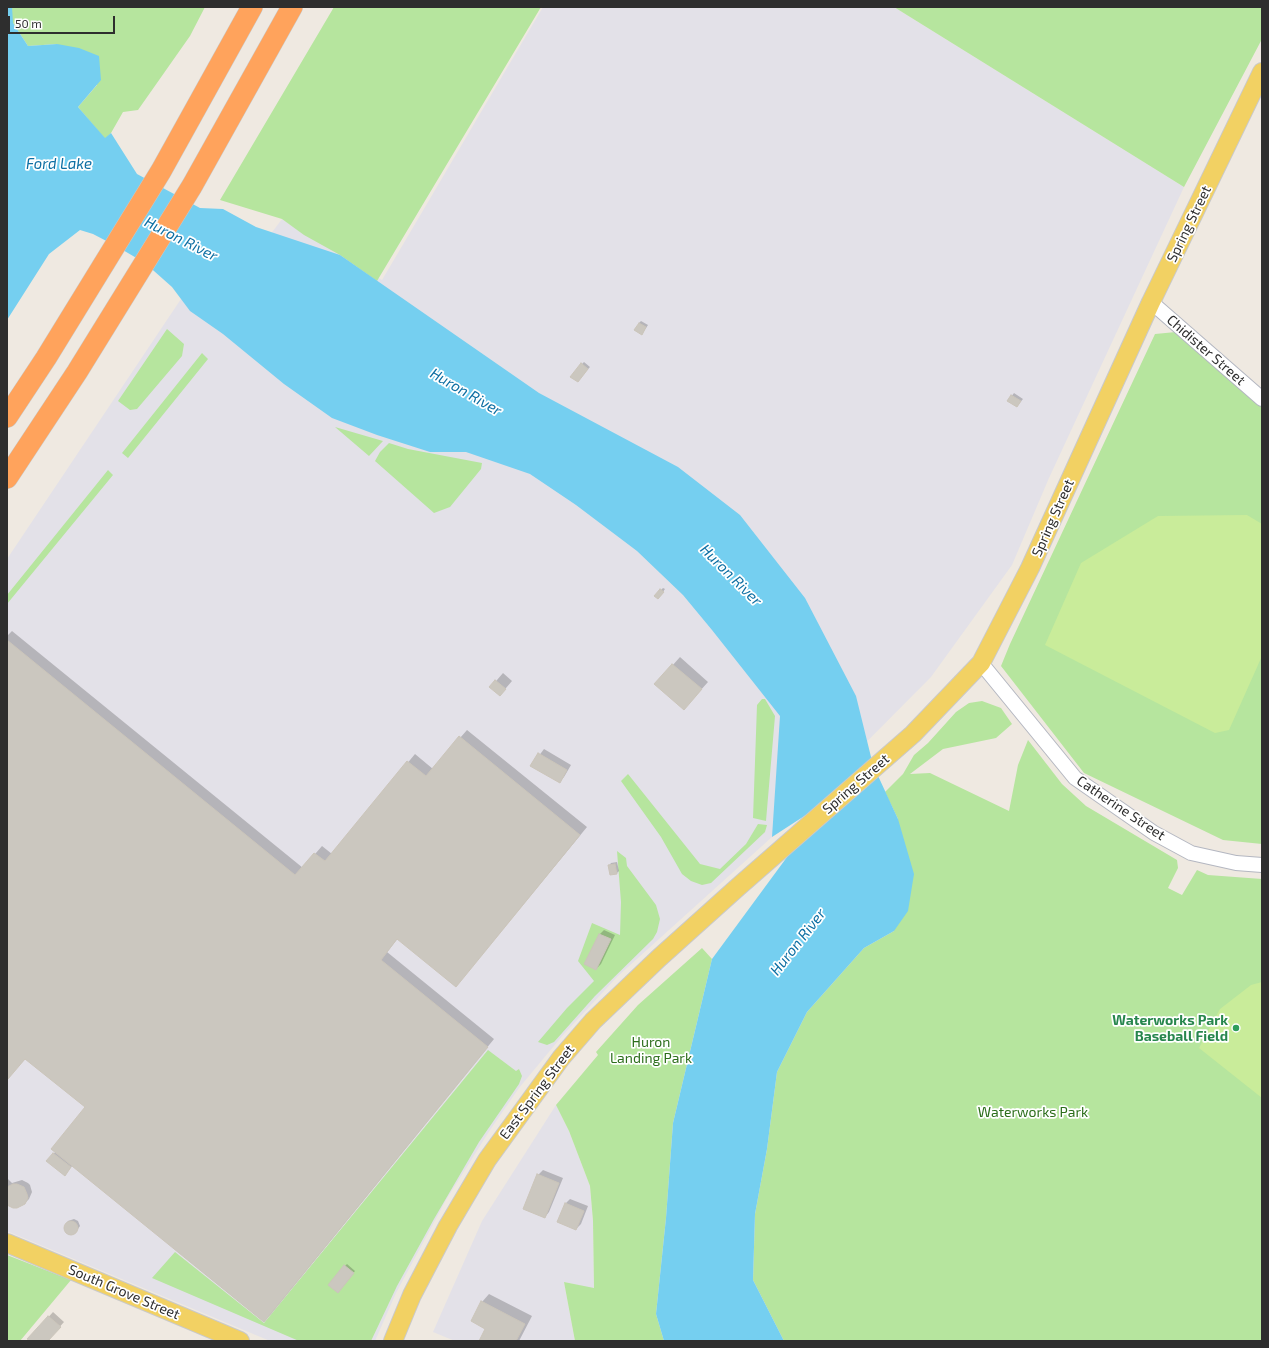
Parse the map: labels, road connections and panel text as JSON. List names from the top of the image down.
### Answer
{
  "streets": {
    "main road": ["Spring Street", "East Spring Street", "South Grove Street"],
    "street": ["Chidister Street", "Catherine Street"]
  },
  "crossings": [
    ["Spring Street", "Chidister Street"],
    ["Spring Street", "Catherine Street"],
    ["Spring Street", "East Spring Street"]
  ],
  "water": ["Ford Lake", "Huron River"],
  "parks": ["Huron Landing Park", "Waterworks Park"],
  "places": ["Waterworks Park Baseball Field"],
  "scale_bar": "50 m"
}
